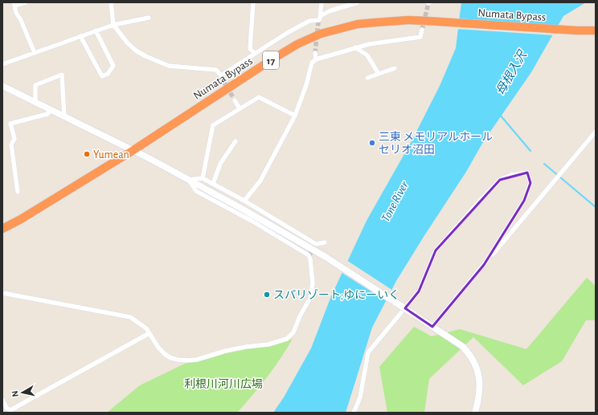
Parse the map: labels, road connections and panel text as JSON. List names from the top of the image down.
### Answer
{
  "streets": {
    "highway": ["Numata Bypass", "17"]
  },
  "water": ["母根入沢", "Tone River"],
  "parks": ["利根川河川広場"],
  "places": ["三東 メモリアルホール セリオ沼田", "Yumean", "スパリゾート;ゆにーいく"],
  "north": "left"
}
